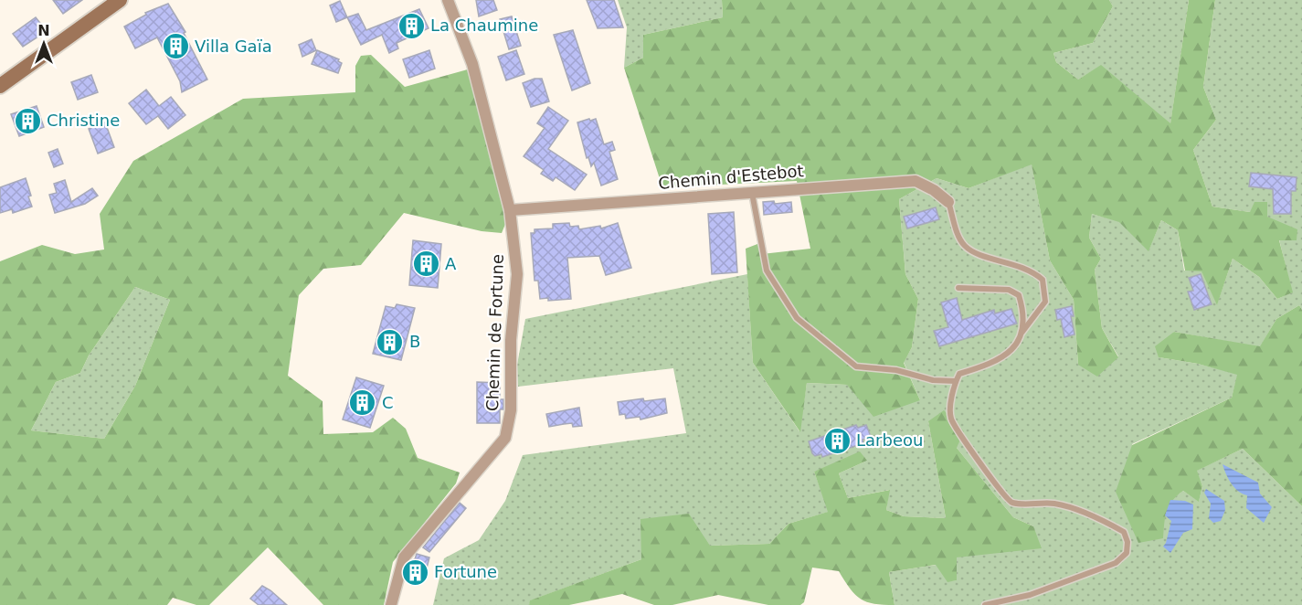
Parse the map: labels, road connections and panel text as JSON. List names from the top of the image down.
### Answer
{
  "streets": {
    "street": ["Chemin d'Estebot", "Chemin de Fortune"]
  },
  "crossings": [
    ["Chemin d'Estebot", "Chemin de Fortune"]
  ],
  "places": {
    "building": [
      "La Chaumine",
      "Villa Gaïa",
      "Christine",
      "A",
      "B",
      "C",
      "Larbeou",
      "Fortune"
    ]
  },
  "north": "top"
}
